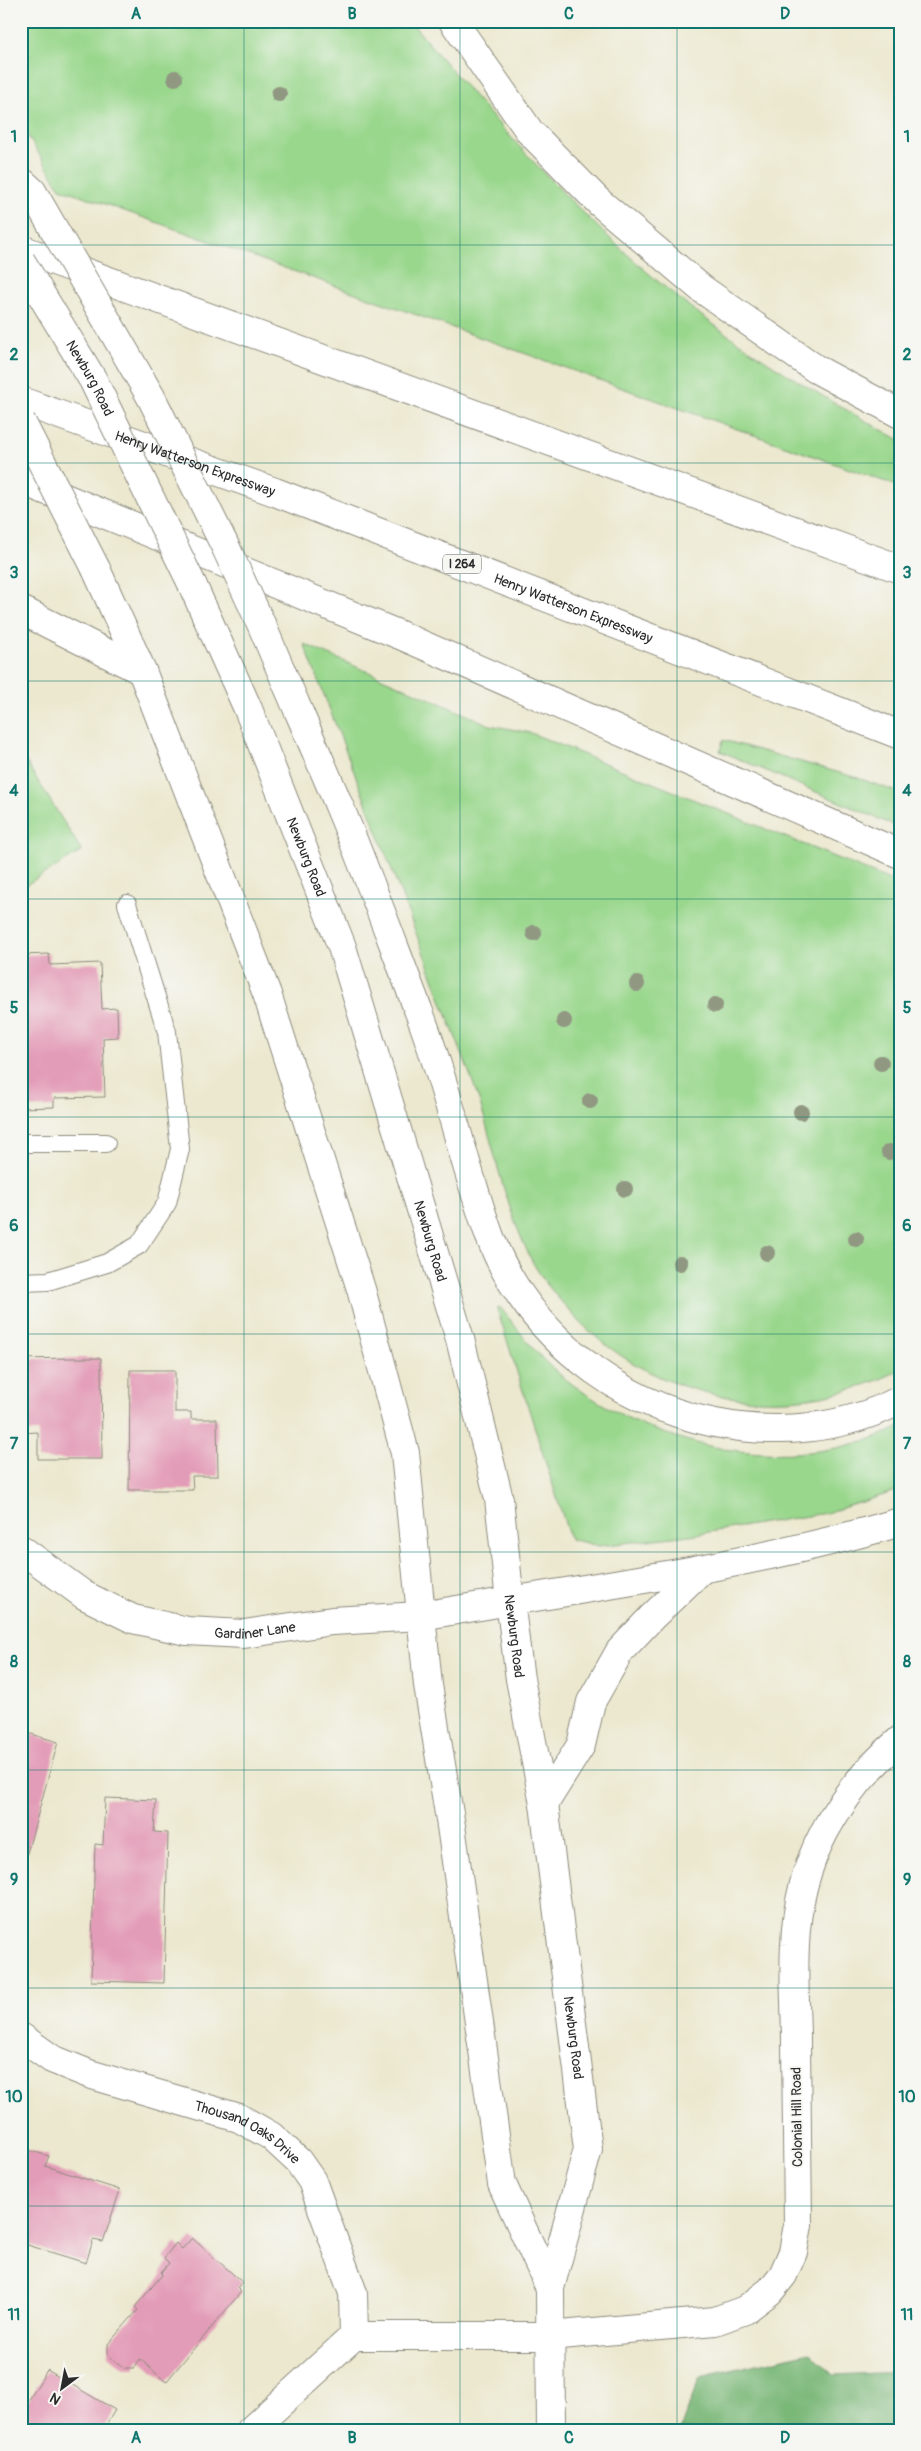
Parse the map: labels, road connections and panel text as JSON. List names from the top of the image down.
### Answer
{
  "streets": {
    "main road": [
      "Newburg Road",
      "Henry Watterson Expressway",
      "I 264",
      "Gardiner Lane",
      "Colonial Hill Road",
      "Thousand Oaks Drive"
    ]
  },
  "crossings": [
    ["Newburg Road", "Gardiner Lane"],
    ["Newburg Road", "Colonial Hill Road"]
  ],
  "north": "bottom left",
  "grid": {
    "columns": [
      "A",
      "B",
      "C",
      "D"
    ],
    "rows": [
      "1",
      "2",
      "3",
      "4",
      "5",
      "6",
      "7",
      "8",
      "9",
      "10",
      "11"
    ]
  }
}
